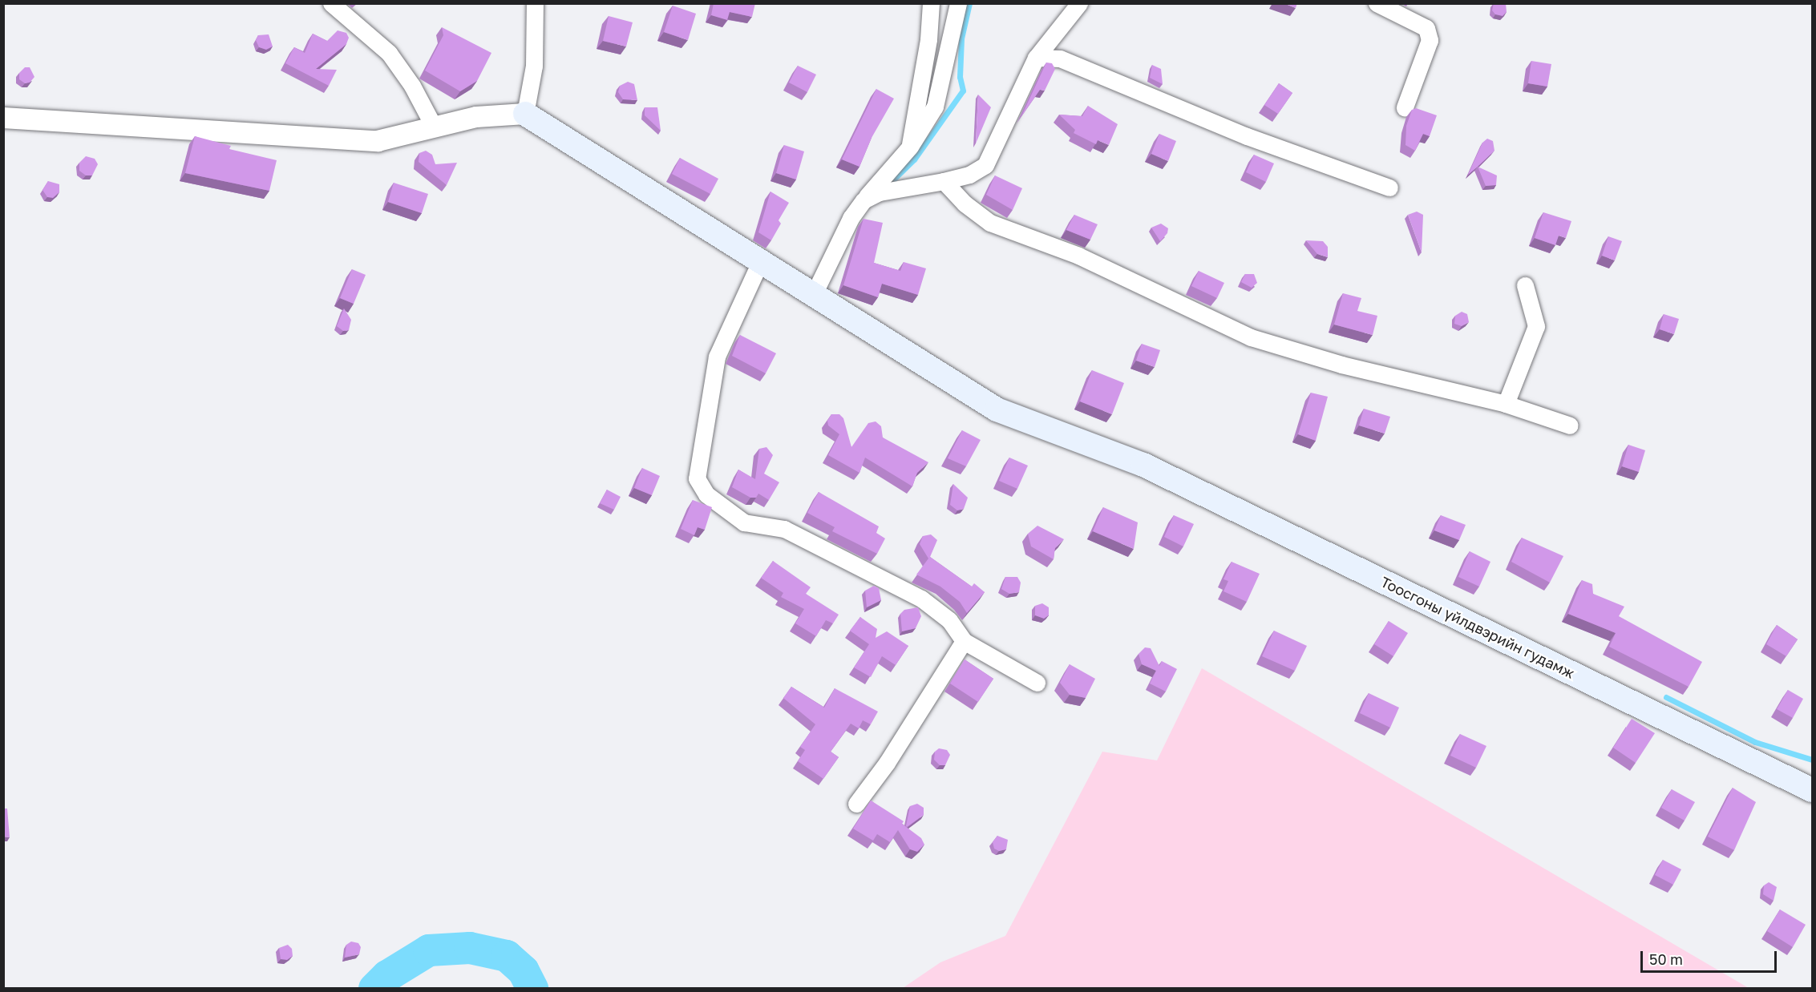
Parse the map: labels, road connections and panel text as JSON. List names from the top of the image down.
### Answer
{
  "streets": {
    "main road": ["Тоосгоны үйлдвэрийн гудамж"]
  },
  "scale_bar": "50 m"
}
